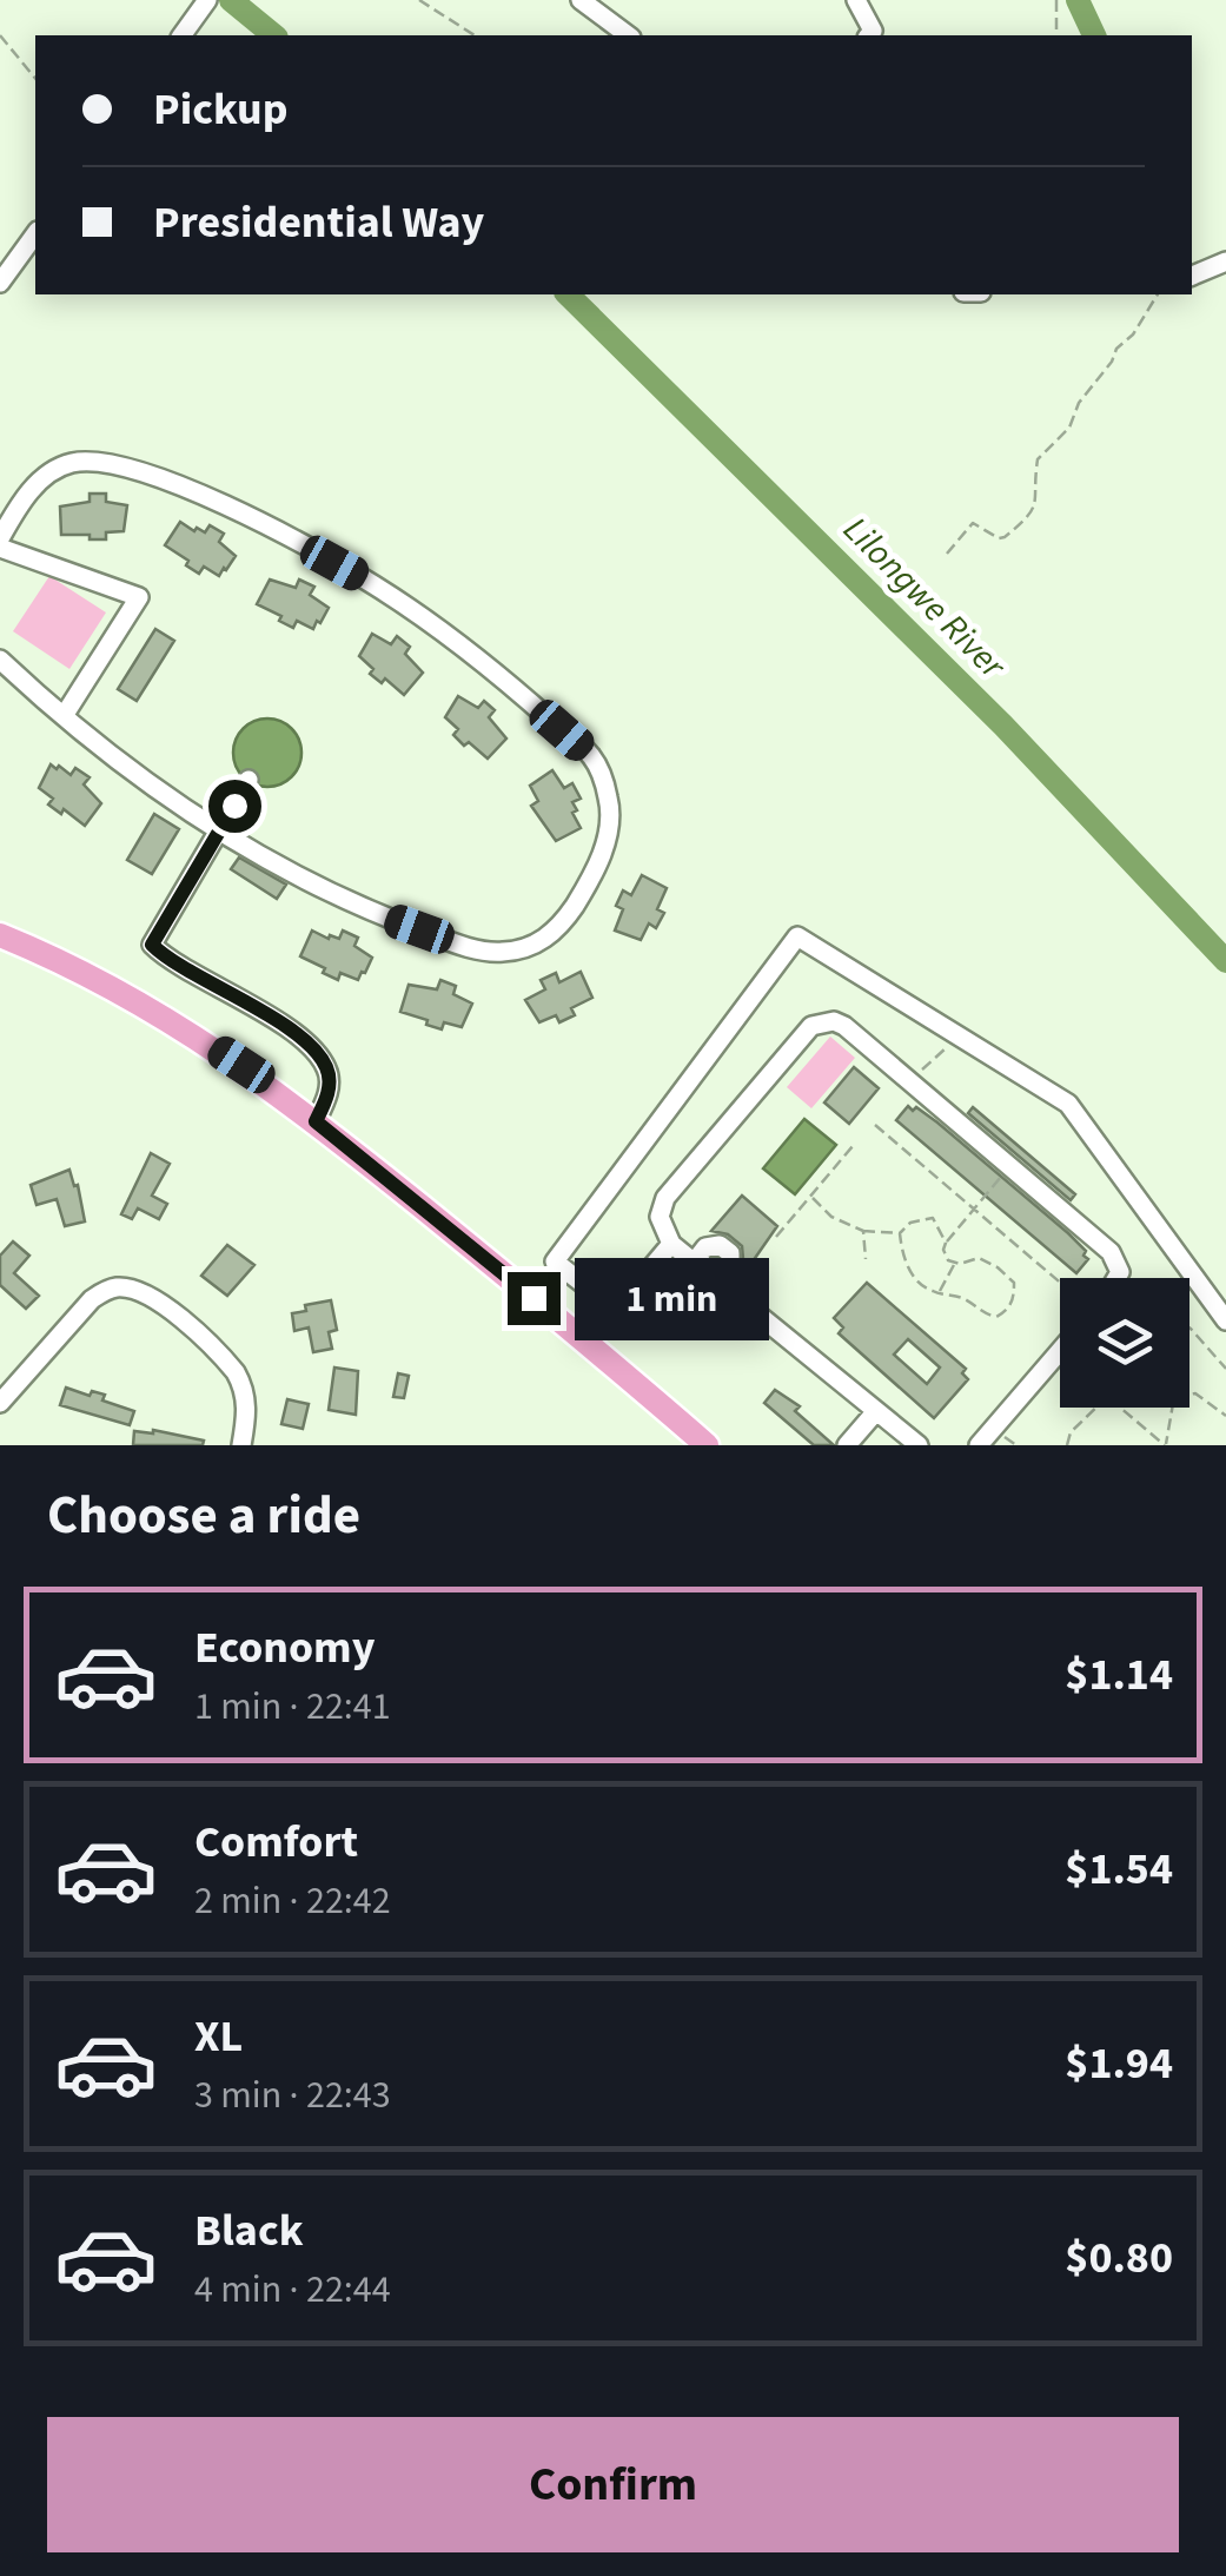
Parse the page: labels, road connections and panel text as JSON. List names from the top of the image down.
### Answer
{
  "water": ["Lilongwe River"],
  "page": {
    "banner": ["Pickup", "Presidential Way"],
    "bubble": "1 min",
    "heading": "Choose a ride",
    "list": [
      {
        "name": "Economy",
        "note": "1 min · 22:41",
        "value": "$1.14"
      },
      {
        "name": "Comfort",
        "note": "2 min · 22:42",
        "value": "$1.54"
      },
      {
        "name": "XL",
        "note": "3 min · 22:43",
        "value": "$1.94"
      },
      {
        "name": "Black",
        "note": "4 min · 22:44",
        "value": "$0.80"
      }
    ],
    "buttons": "Confirm"
  }
}
